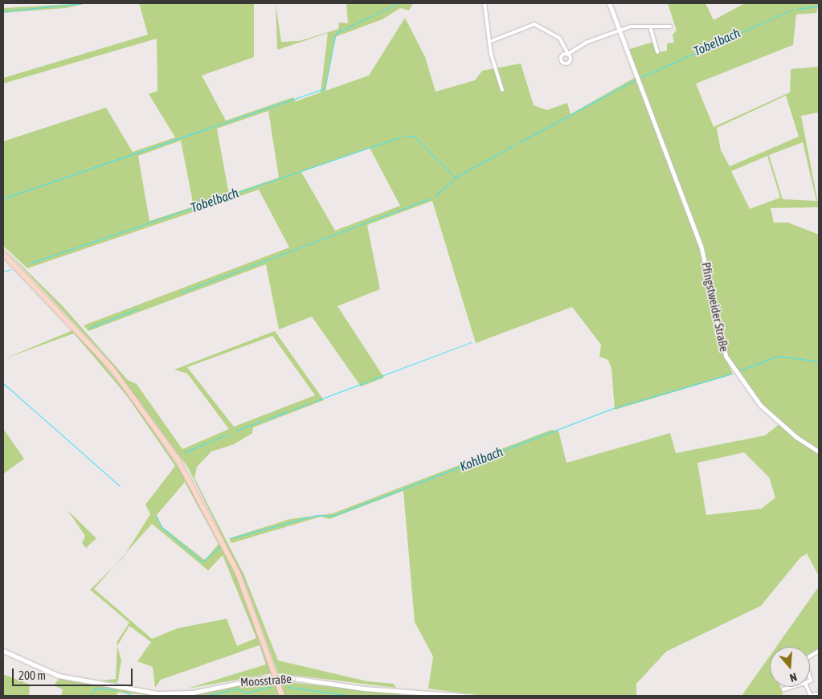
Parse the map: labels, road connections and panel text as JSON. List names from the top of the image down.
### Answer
{
  "streets": {
    "street": ["Pfingstweider Straße", "Moosstraße"]
  },
  "water": ["Tobelbach", "Kohlbach"],
  "scale_bar": "200 m",
  "north": "bottom"
}
